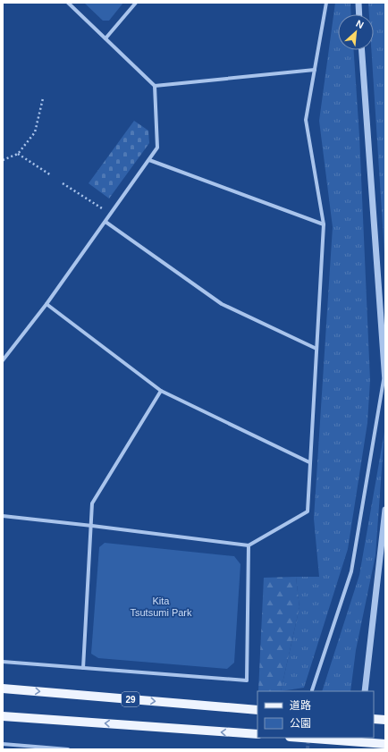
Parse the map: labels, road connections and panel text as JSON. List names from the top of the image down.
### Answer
{
  "streets": {
    "main road": ["29"]
  },
  "parks": ["Kita Tsutsumi Park"],
  "legend": ["道路", "公園"],
  "north": "top right"
}
